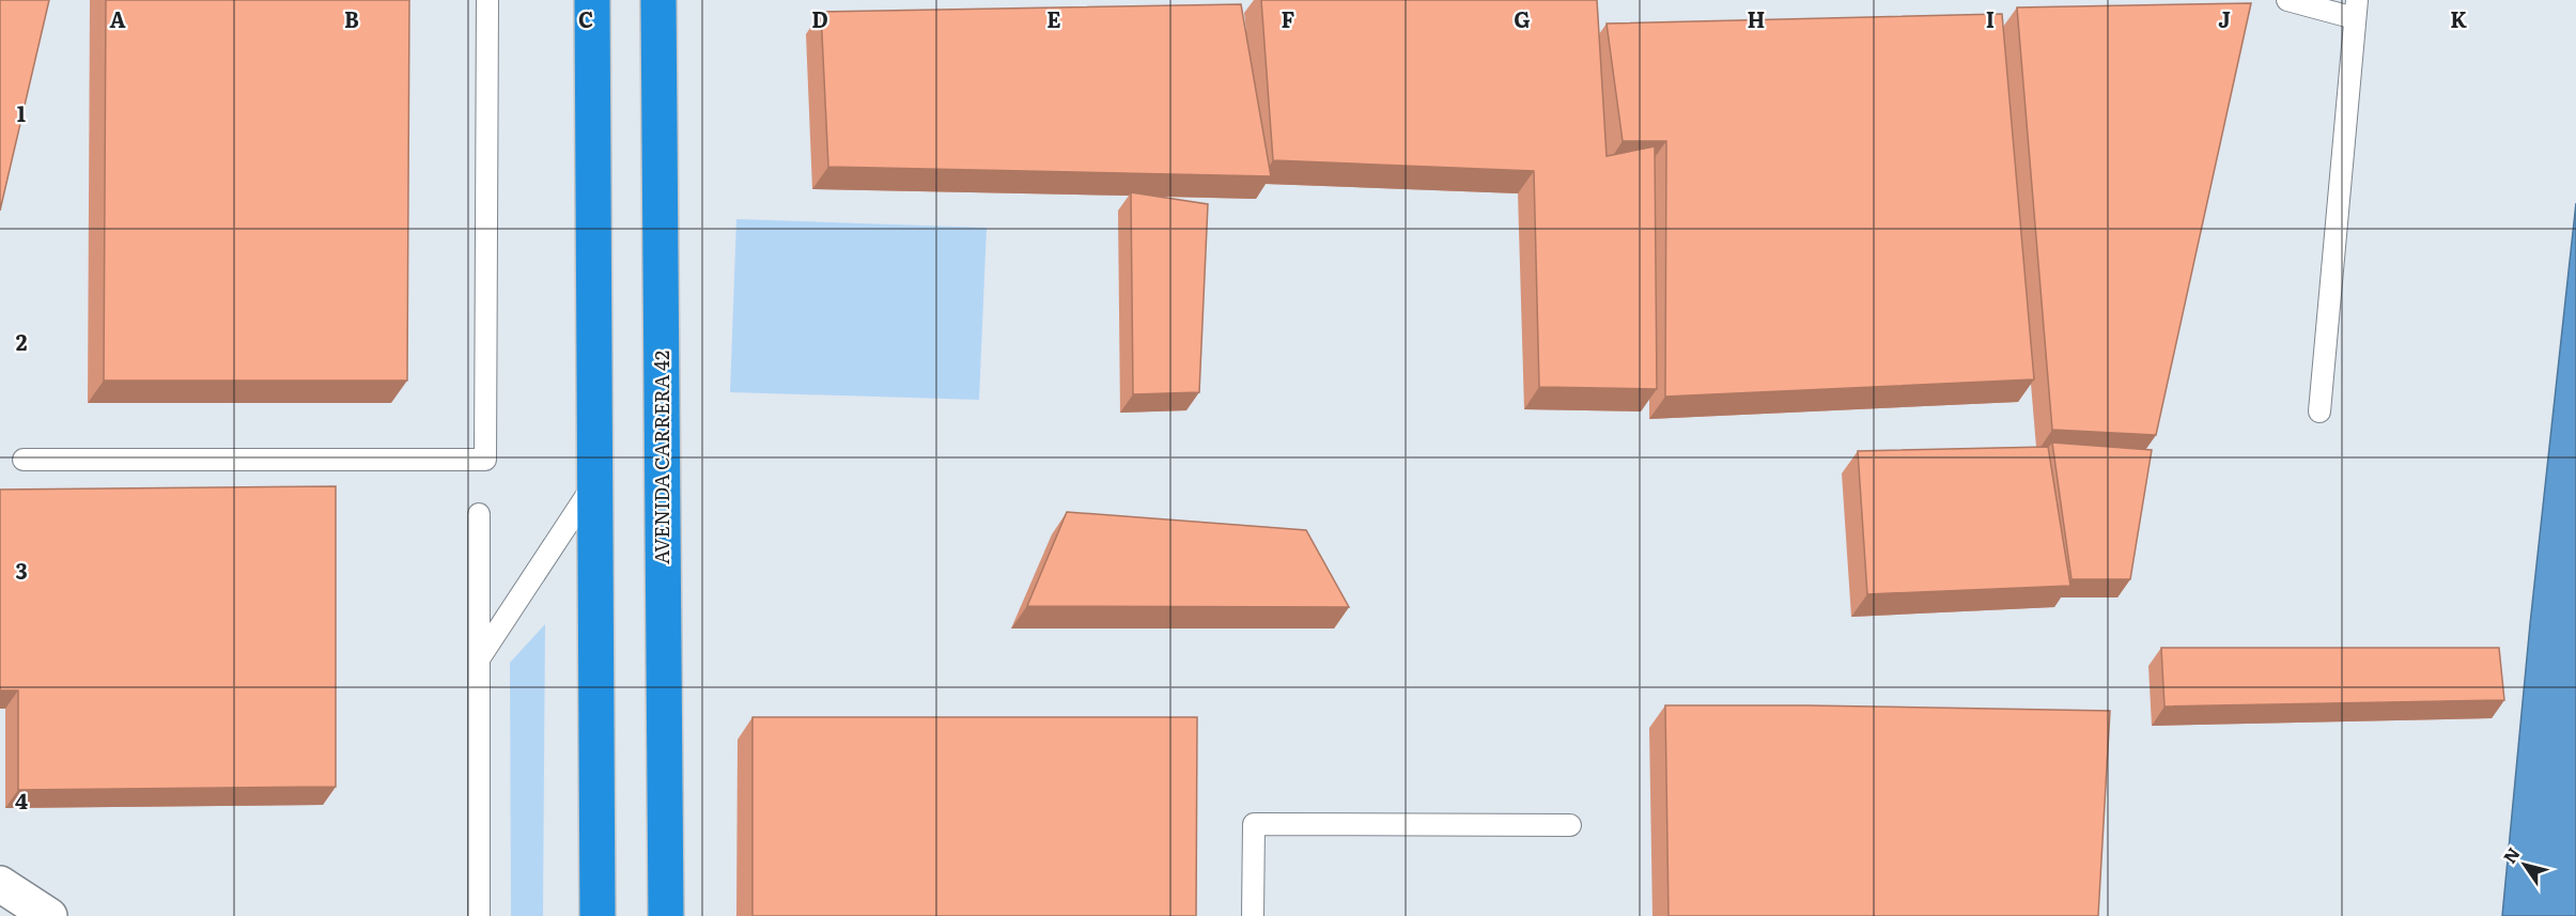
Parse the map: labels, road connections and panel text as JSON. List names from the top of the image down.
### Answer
{
  "streets": {
    "highway": ["AVENIDA CARRERA 42"]
  },
  "north": "top left",
  "grid": {
    "columns": [
      "A",
      "B",
      "C",
      "D",
      "E",
      "F",
      "G",
      "H",
      "I",
      "J",
      "K"
    ],
    "rows": [
      "1",
      "2",
      "3",
      "4"
    ]
  }
}
